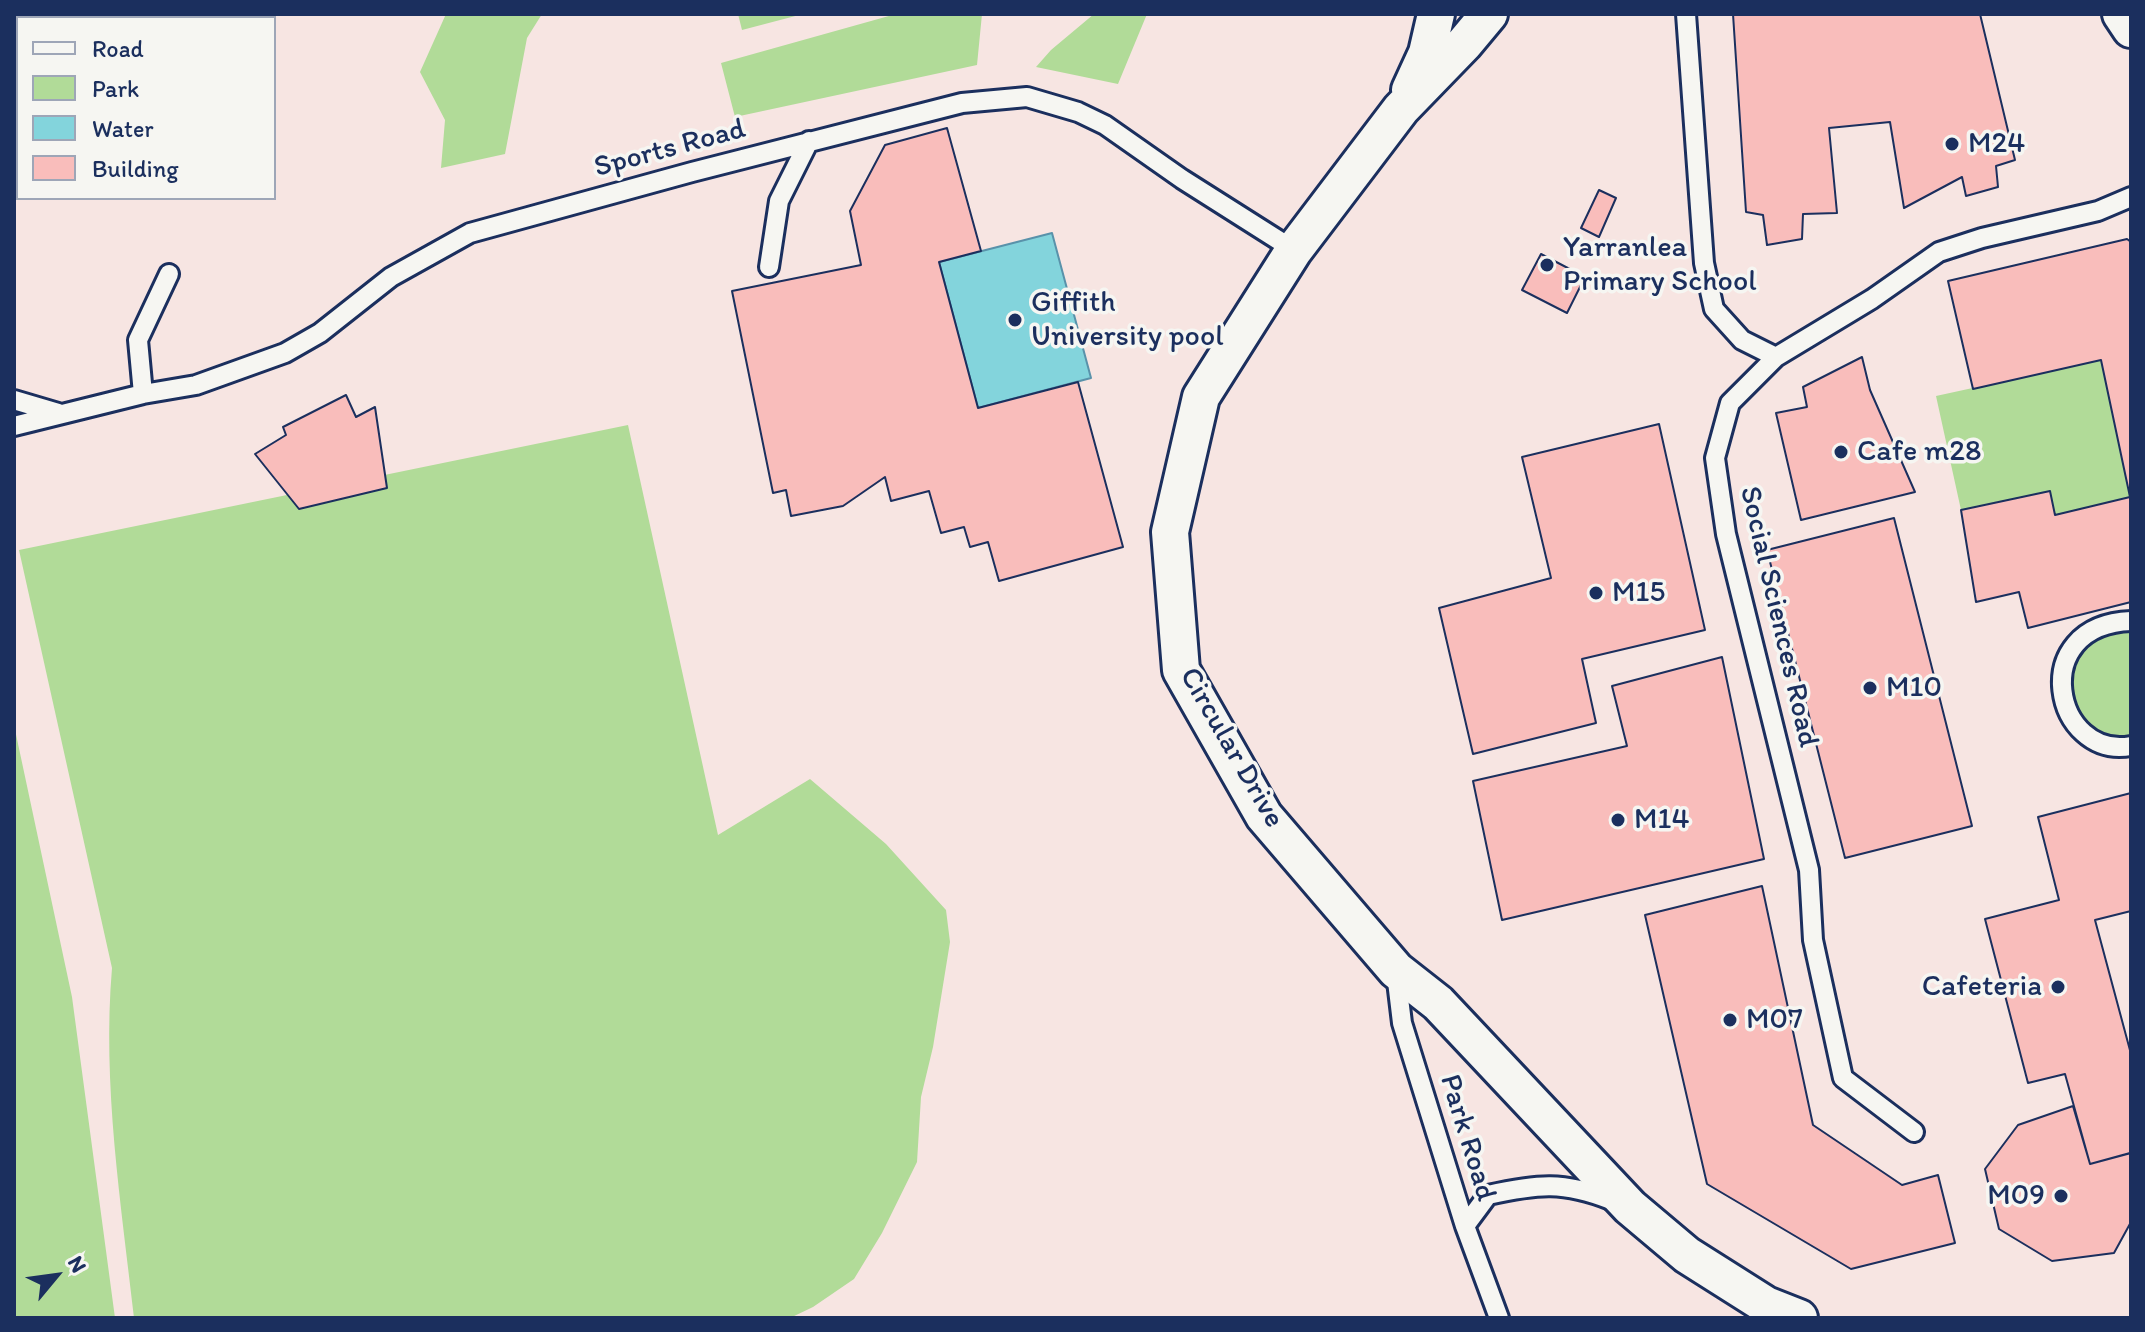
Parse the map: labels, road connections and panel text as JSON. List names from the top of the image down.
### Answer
{
  "streets": {
    "street": ["Circular Drive"],
    "lane": ["Sports Road", "Social Sciences Road", "Park Road"]
  },
  "crossings": [
    ["Sports Road", "Circular Drive"],
    ["Circular Drive", "Park Road"]
  ],
  "places": [
    "M24",
    "Yarranlea Primary School",
    "Giffith University pool",
    "Cafe m28",
    "M15",
    "M10",
    "M14",
    "Cafeteria",
    "M07",
    "M09"
  ],
  "legend": [
    "Road",
    "Park",
    "Water",
    "Building"
  ],
  "north": "top right"
}
